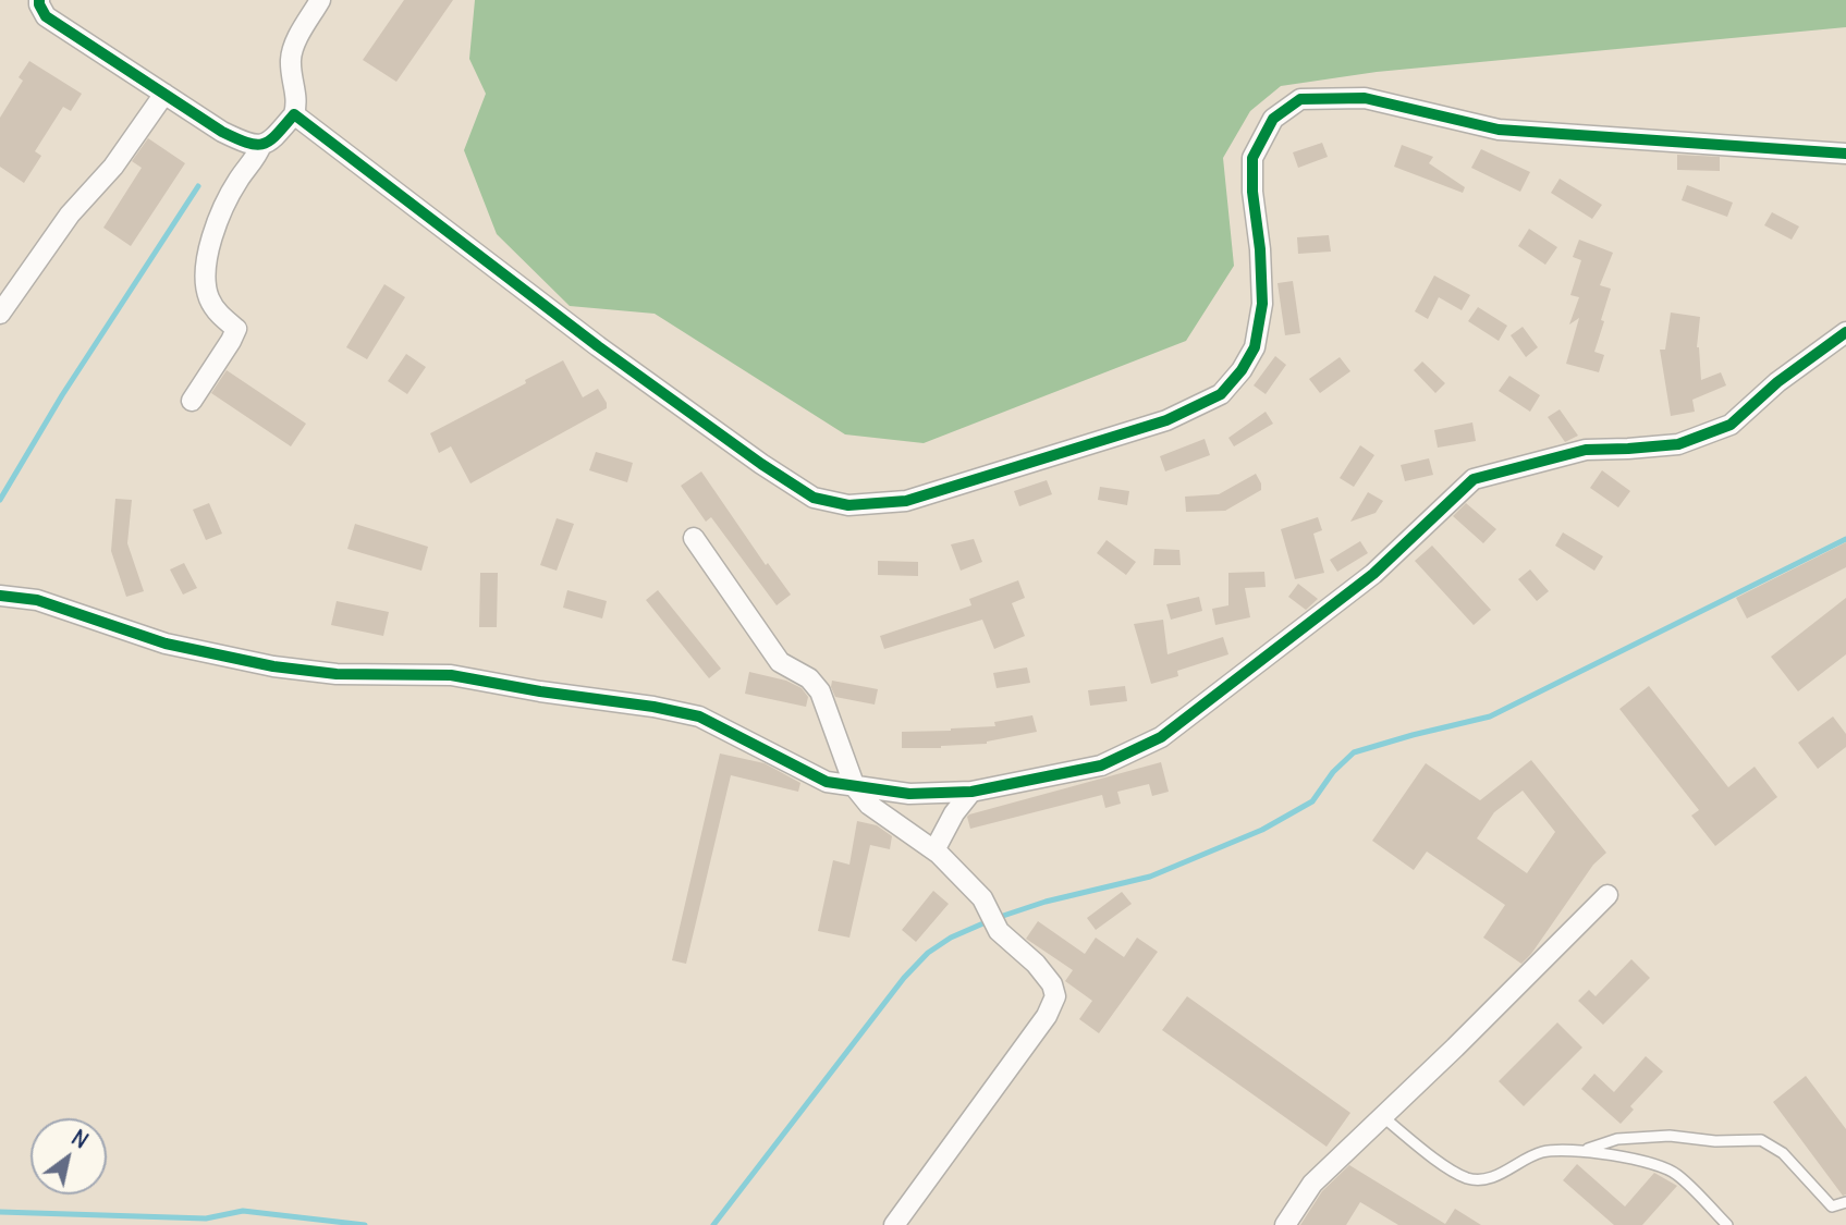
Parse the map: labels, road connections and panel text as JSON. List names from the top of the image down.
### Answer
{
  "north": "top right"
}
